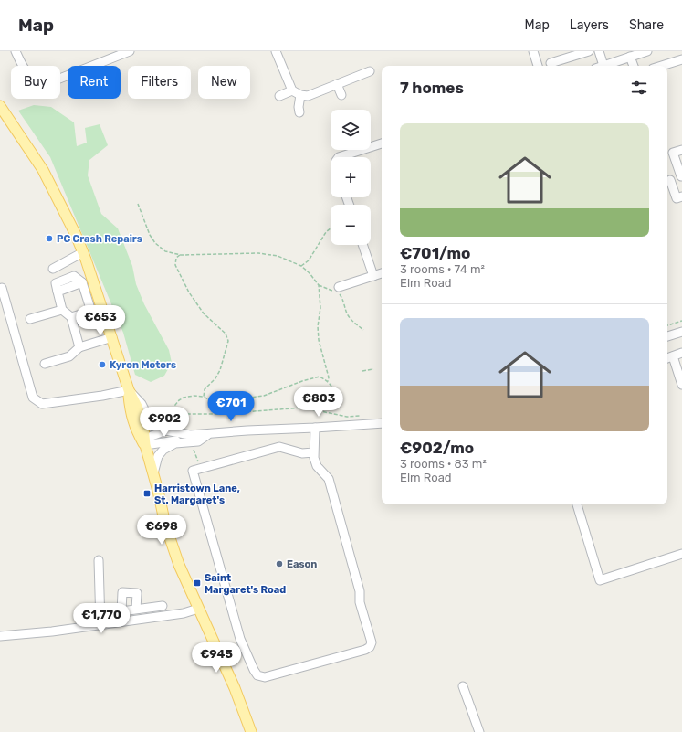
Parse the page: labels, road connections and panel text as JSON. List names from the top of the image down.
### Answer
{
  "places": {
    "other": ["PC Crash Repairs", "Kyron Motors", "Eason"],
    "transit": ["Harristown Lane, St. Margaret's", "Saint Margaret's Road"]
  },
  "page": {
    "header": "Map",
    "nav": ["Map", "Layers", "Share"],
    "chip": [
      "Buy",
      "Rent",
      "Filters",
      "New"
    ],
    "heading": "7 homes",
    "map_buttons": ["+", "−"],
    "list": [
      {
        "name": "€701/mo",
        "note": "3 rooms · 74 m² · Elm Road"
      },
      {
        "name": "€902/mo",
        "note": "3 rooms · 83 m² · Elm Road"
      }
    ],
    "price": [
      "€653",
      "€803",
      "€701",
      "€902",
      "€698",
      "€1,770",
      "€945"
    ]
  }
}
